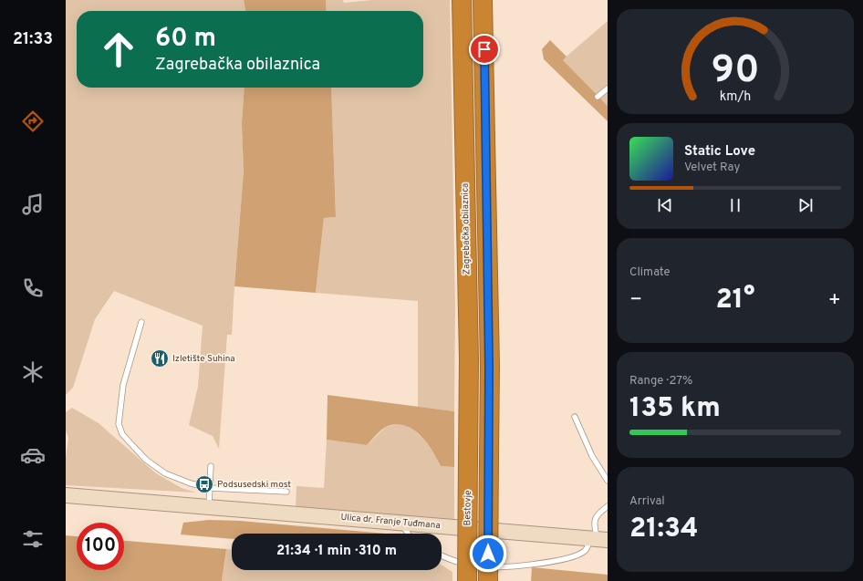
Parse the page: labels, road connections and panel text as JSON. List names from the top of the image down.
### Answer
{
  "streets": {
    "highway": ["Zagrebačka obilaznica", "Bestovje"],
    "main road": ["Ulica dr. Franje Tuđmana"]
  },
  "crossings": [
    ["Zagrebačka obilaznica", "Bestovje"]
  ],
  "places": {
    "restaurant": ["Izletište Suhina"],
    "bus stop": ["Podsusedski most"]
  },
  "page": {
    "tabs": "21:33",
    "turn": ["60 m", "Zagrebačka obilaznica"],
    "song": ["Static Love", "Velvet Ray"],
    "tile": [
      "Climate",
      ["Range · 27%", "135 km"],
      ["Arrival", "21:34"]
    ],
    "heat": ["−", "21°", "+"],
    "limit": "100",
    "trip": "21:34 · 1 min · 310 m",
    "gauge": ["90", "km/h"]
  }
}
